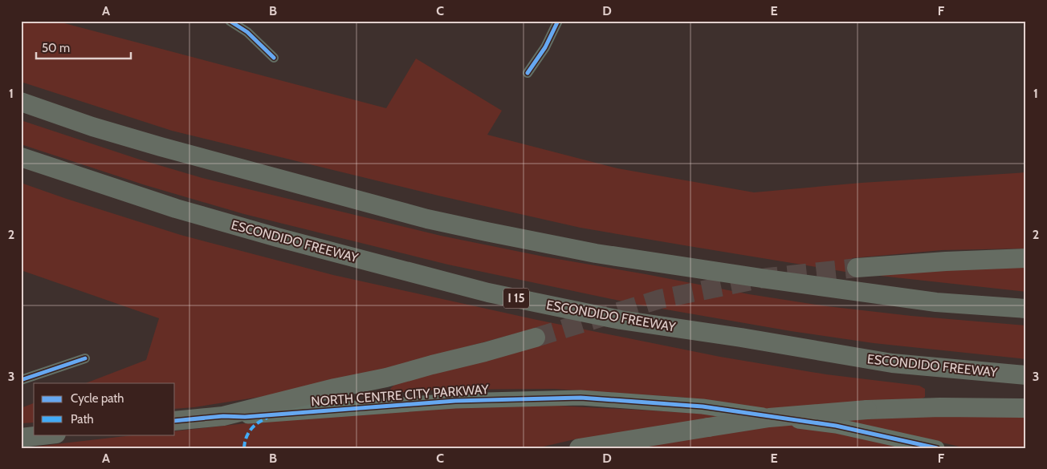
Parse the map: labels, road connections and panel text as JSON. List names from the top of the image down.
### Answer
{
  "streets": {
    "highway": ["ESCONDIDO FREEWAY", "I 15", "NORTH CENTRE CITY PARKWAY"]
  },
  "legend": ["Cycle path", "Path"],
  "scale_bar": "50 m",
  "grid": {
    "columns": [
      "A",
      "B",
      "C",
      "D",
      "E",
      "F"
    ],
    "rows": ["1", "2", "3"]
  }
}
